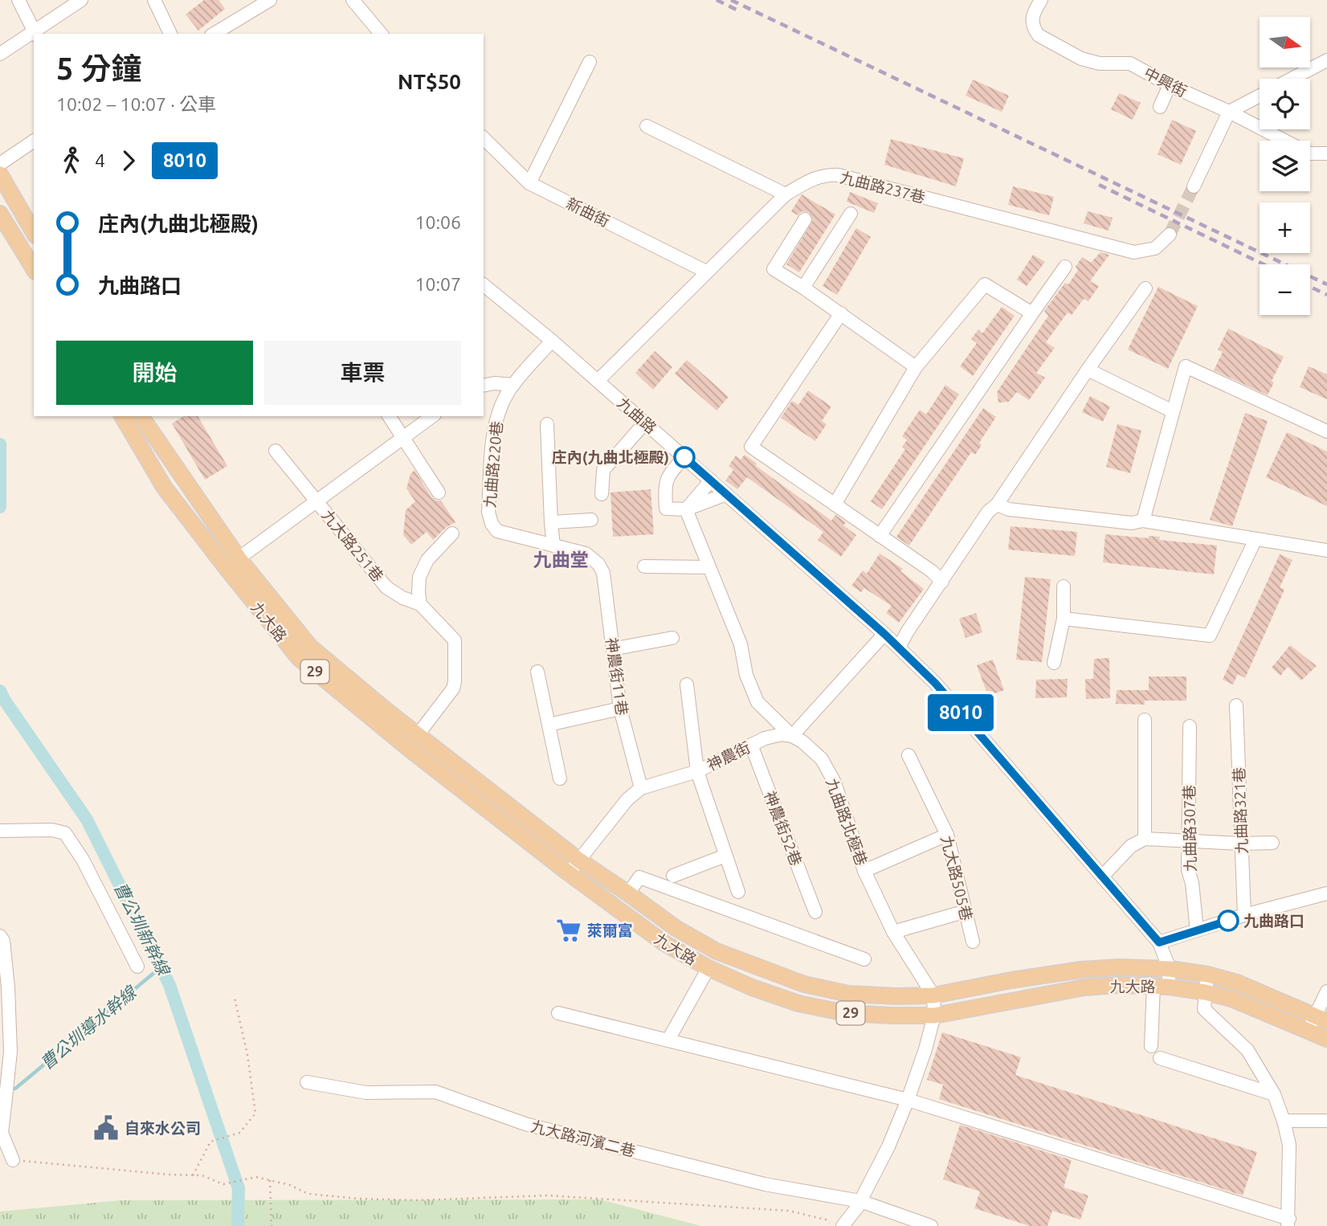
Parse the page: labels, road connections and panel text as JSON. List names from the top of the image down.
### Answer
{
  "streets": {
    "main road": ["九大路", "29"],
    "street": [
      "中興街",
      "九曲路237巷",
      "新曲街",
      "九曲路",
      "九曲路220巷",
      "九大路251巷",
      "神農街11巷",
      "神農街",
      "九曲路321巷",
      "九曲路北極巷",
      "神農街52巷",
      "九曲路307巷",
      "九大路505巷",
      "九大路河濱二巷"
    ]
  },
  "crossings": [
    ["九曲路237巷", "新曲街"],
    ["九曲路237巷", "九曲路"],
    ["九曲路", "九曲路220巷"],
    ["九曲路", "九大路"],
    ["九曲路220巷", "神農街11巷"],
    ["九大路251巷", "九大路"],
    ["九大路", "神農街"],
    ["九大路", "九曲路北極巷"],
    ["神農街11巷", "神農街"],
    ["神農街", "九曲路北極巷"],
    ["神農街", "神農街52巷"]
  ],
  "districts": ["九曲堂"],
  "water": ["曹公圳新幹線", "曹公圳導水幹線"],
  "places": {
    "other": ["庄內(九曲北極殿)", "九曲路口"],
    "supermarket": ["萊爾富"],
    "public building": ["自來水公司"]
  },
  "lines": ["bus line 8010"],
  "north": "right",
  "page": {
    "on_map": "8010",
    "map_buttons": ["+", "−"],
    "heading": ["5 分鐘", "10:02 – 10:07 · 公車", "NT$50"],
    "legs": ["4", "8010"],
    "list": [
      {
        "name": "庄內(九曲北極殿)",
        "value": "10:06"
      },
      {
        "name": "九曲路口",
        "value": "10:07"
      }
    ],
    "buttons": ["開始", "車票"]
  }
}
